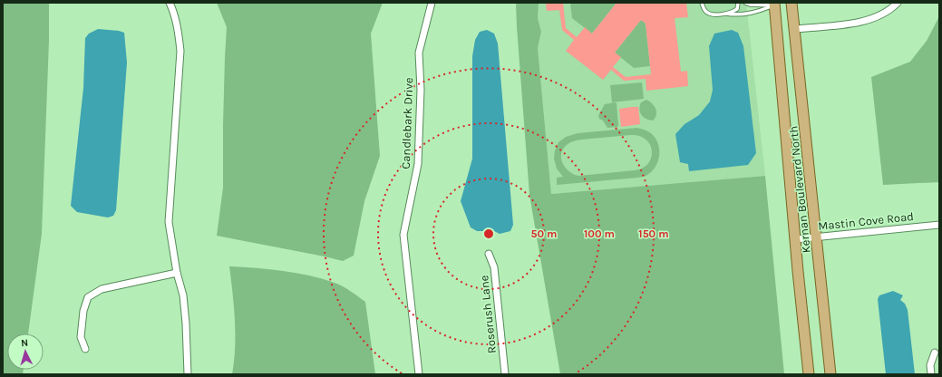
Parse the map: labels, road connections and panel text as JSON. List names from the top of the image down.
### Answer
{
  "streets": {
    "main road": ["Kernan Boulevard North"],
    "street": ["Candlebark Drive", "Mastin Cove Road", "Roserush Lane"]
  },
  "crossings": [
    ["Kernan Boulevard North", "Mastin Cove Road"]
  ],
  "north": "top",
  "rings": ["50 m", "100 m", "150 m"]
}
